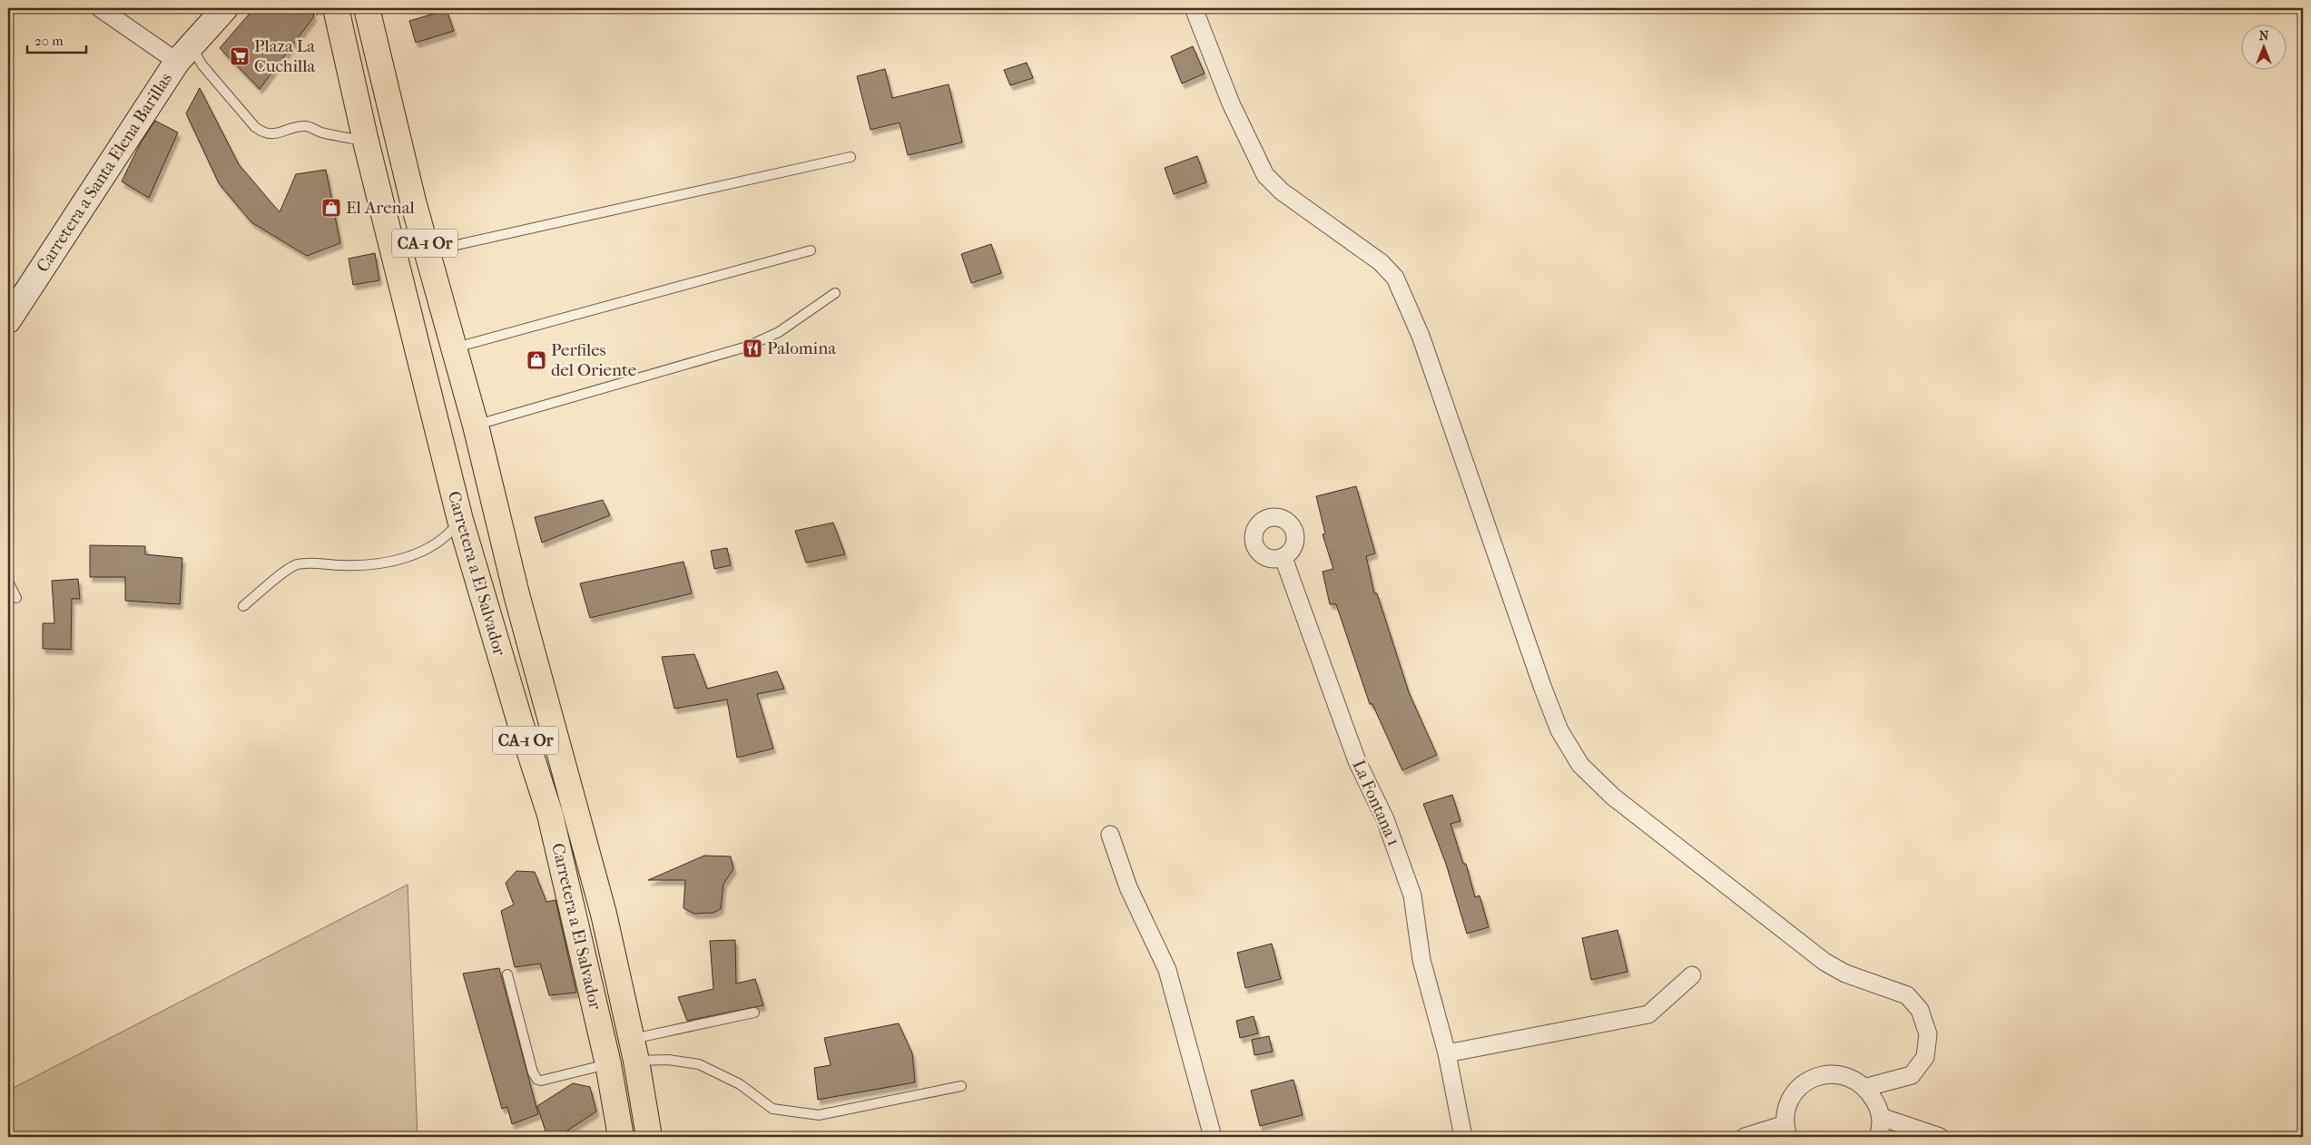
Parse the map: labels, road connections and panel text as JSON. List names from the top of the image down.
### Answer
{
  "streets": {
    "highway": ["CA-1 Or", "Carretera a El Salvador"],
    "main road": ["Carretera a Santa Elena Barillas"],
    "street": ["La Fontana 1"]
  },
  "places": {
    "supermarket": ["Plaza La Cuchilla"],
    "shop": ["El Arenal", "Perfiles del Oriente"],
    "restaurant": ["Palomina"]
  },
  "scale_bar": "20 m",
  "north": "top"
}
